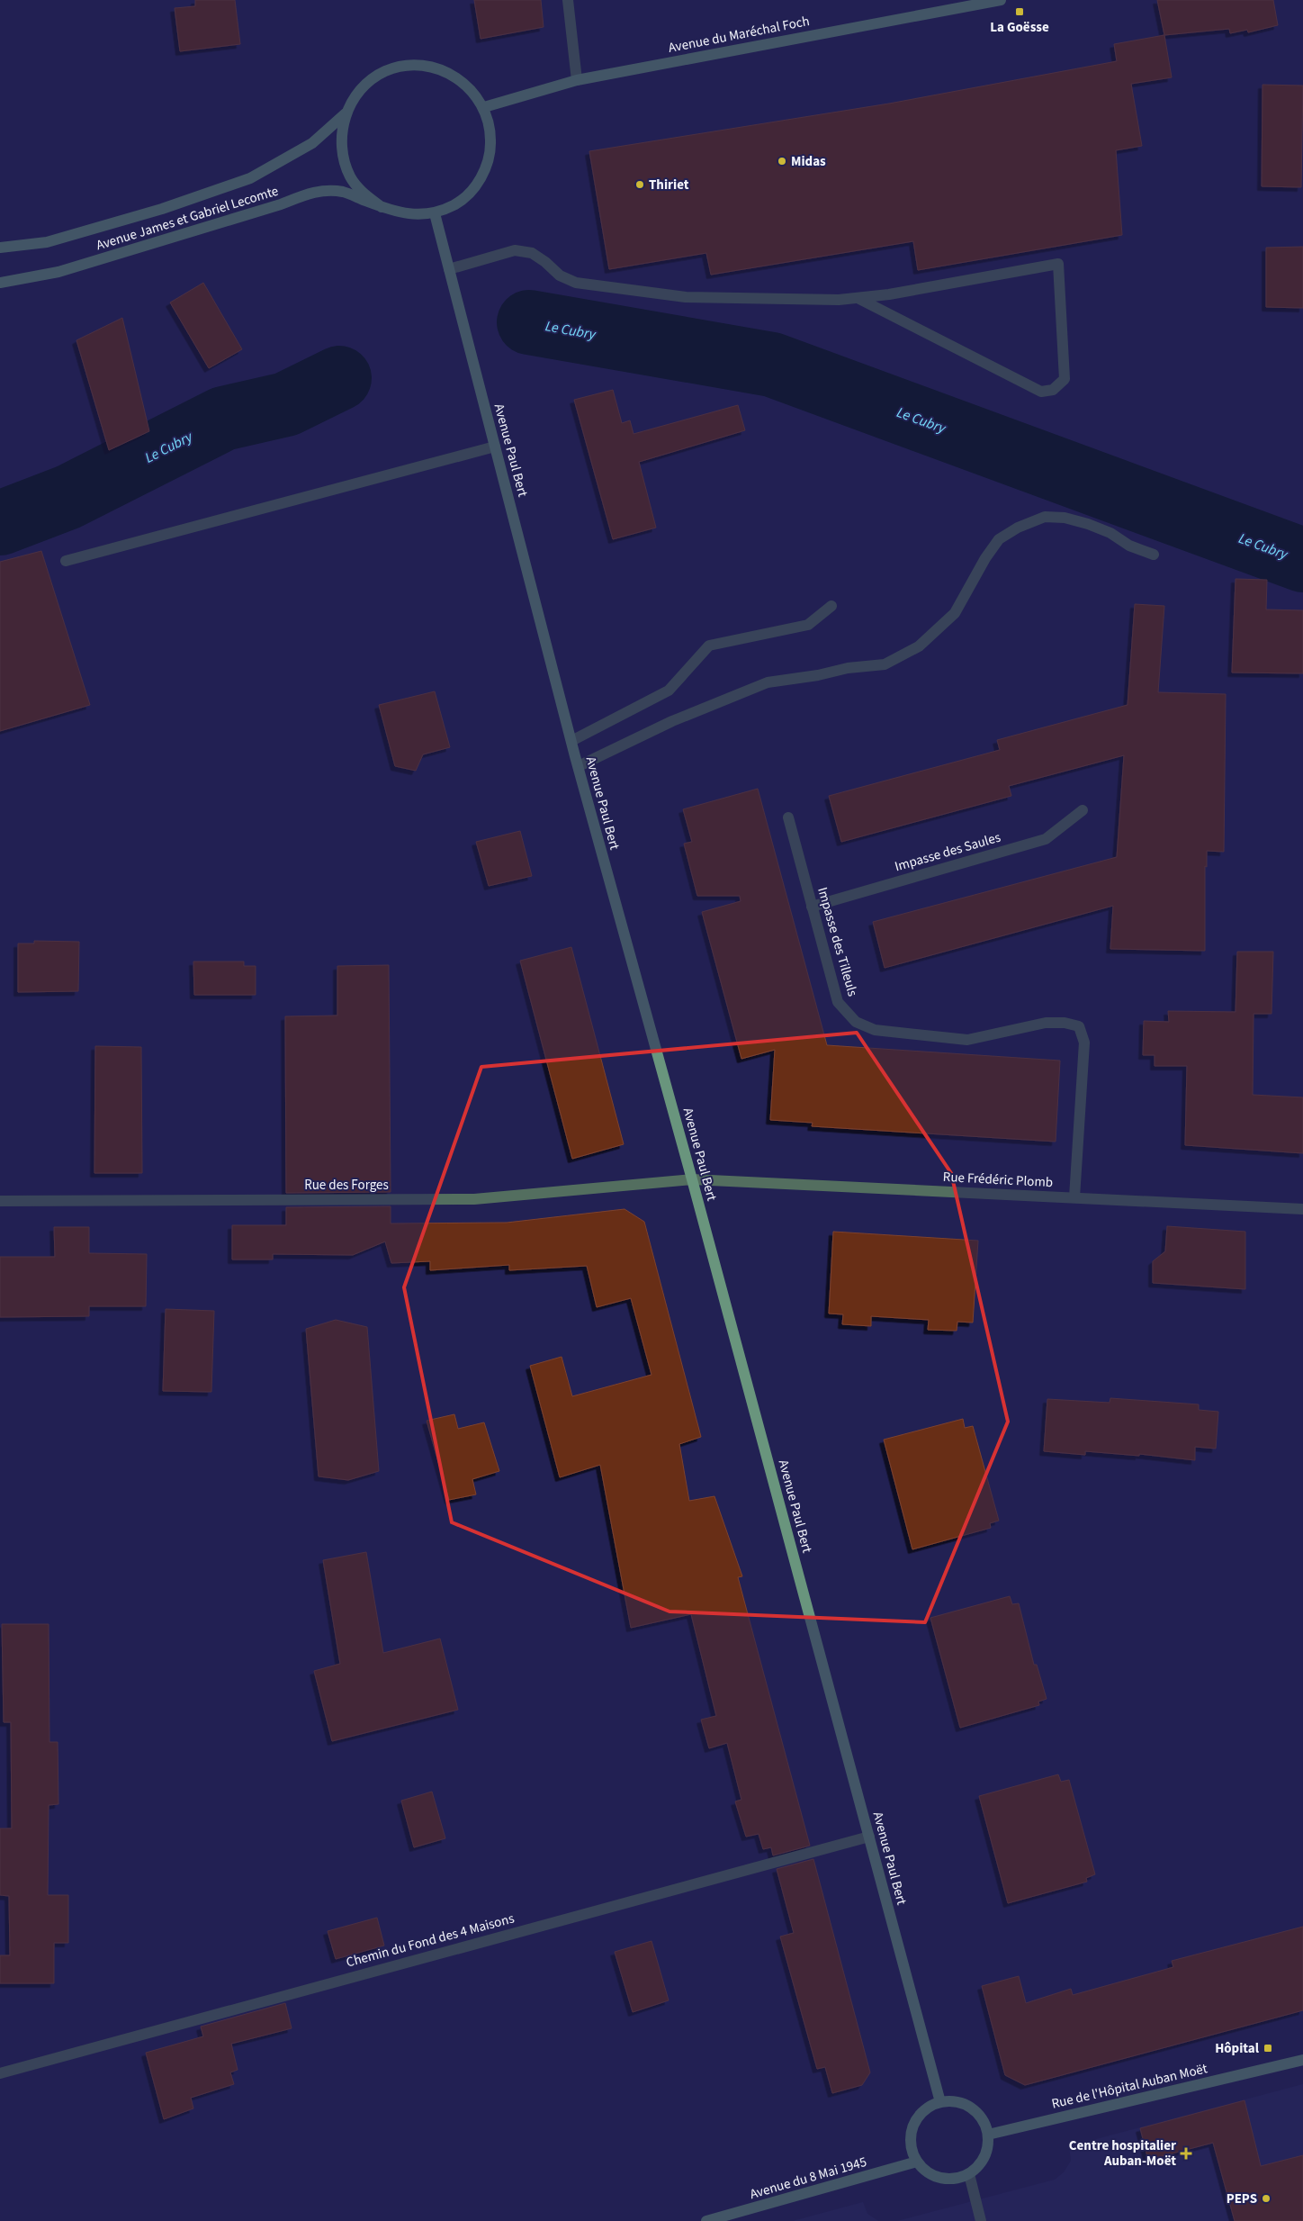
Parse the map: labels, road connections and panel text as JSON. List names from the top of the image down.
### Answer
{
  "streets": {
    "main road": [
      "Avenue du Maréchal Foch",
      "Avenue James et Gabriel Lecomte",
      "Avenue Paul Bert",
      "Rue de l'Hôpital Auban Moët",
      "Avenue du 8 Mai 1945"
    ],
    "street": [
      "Impasse des Saules",
      "Impasse des Tilleuls",
      "Rue Frédéric Plomb",
      "Rue des Forges",
      "Chemin du Fond des 4 Maisons"
    ]
  },
  "crossings": [
    ["Avenue du Maréchal Foch", "Avenue James et Gabriel Lecomte"],
    ["Avenue du Maréchal Foch", "Avenue Paul Bert"],
    ["Avenue James et Gabriel Lecomte", "Avenue Paul Bert"],
    ["Avenue Paul Bert", "Rue Frédéric Plomb"],
    ["Avenue Paul Bert", "Rue des Forges"],
    ["Avenue Paul Bert", "Chemin du Fond des 4 Maisons"],
    ["Avenue Paul Bert", "Rue de l'Hôpital Auban Moët"],
    ["Avenue Paul Bert", "Avenue du 8 Mai 1945"],
    ["Impasse des Saules", "Impasse des Tilleuls"],
    ["Impasse des Tilleuls", "Rue Frédéric Plomb"],
    ["Rue Frédéric Plomb", "Rue des Forges"],
    ["Rue de l'Hôpital Auban Moët", "Avenue du 8 Mai 1945"]
  ],
  "water": ["Le Cubry"],
  "places": {
    "transit": ["La Goësse", "Hôpital"],
    "other": ["Midas", "Thiriet", "PEPS"],
    "health": ["Centre hospitalier Auban-Moët"]
  }
}
